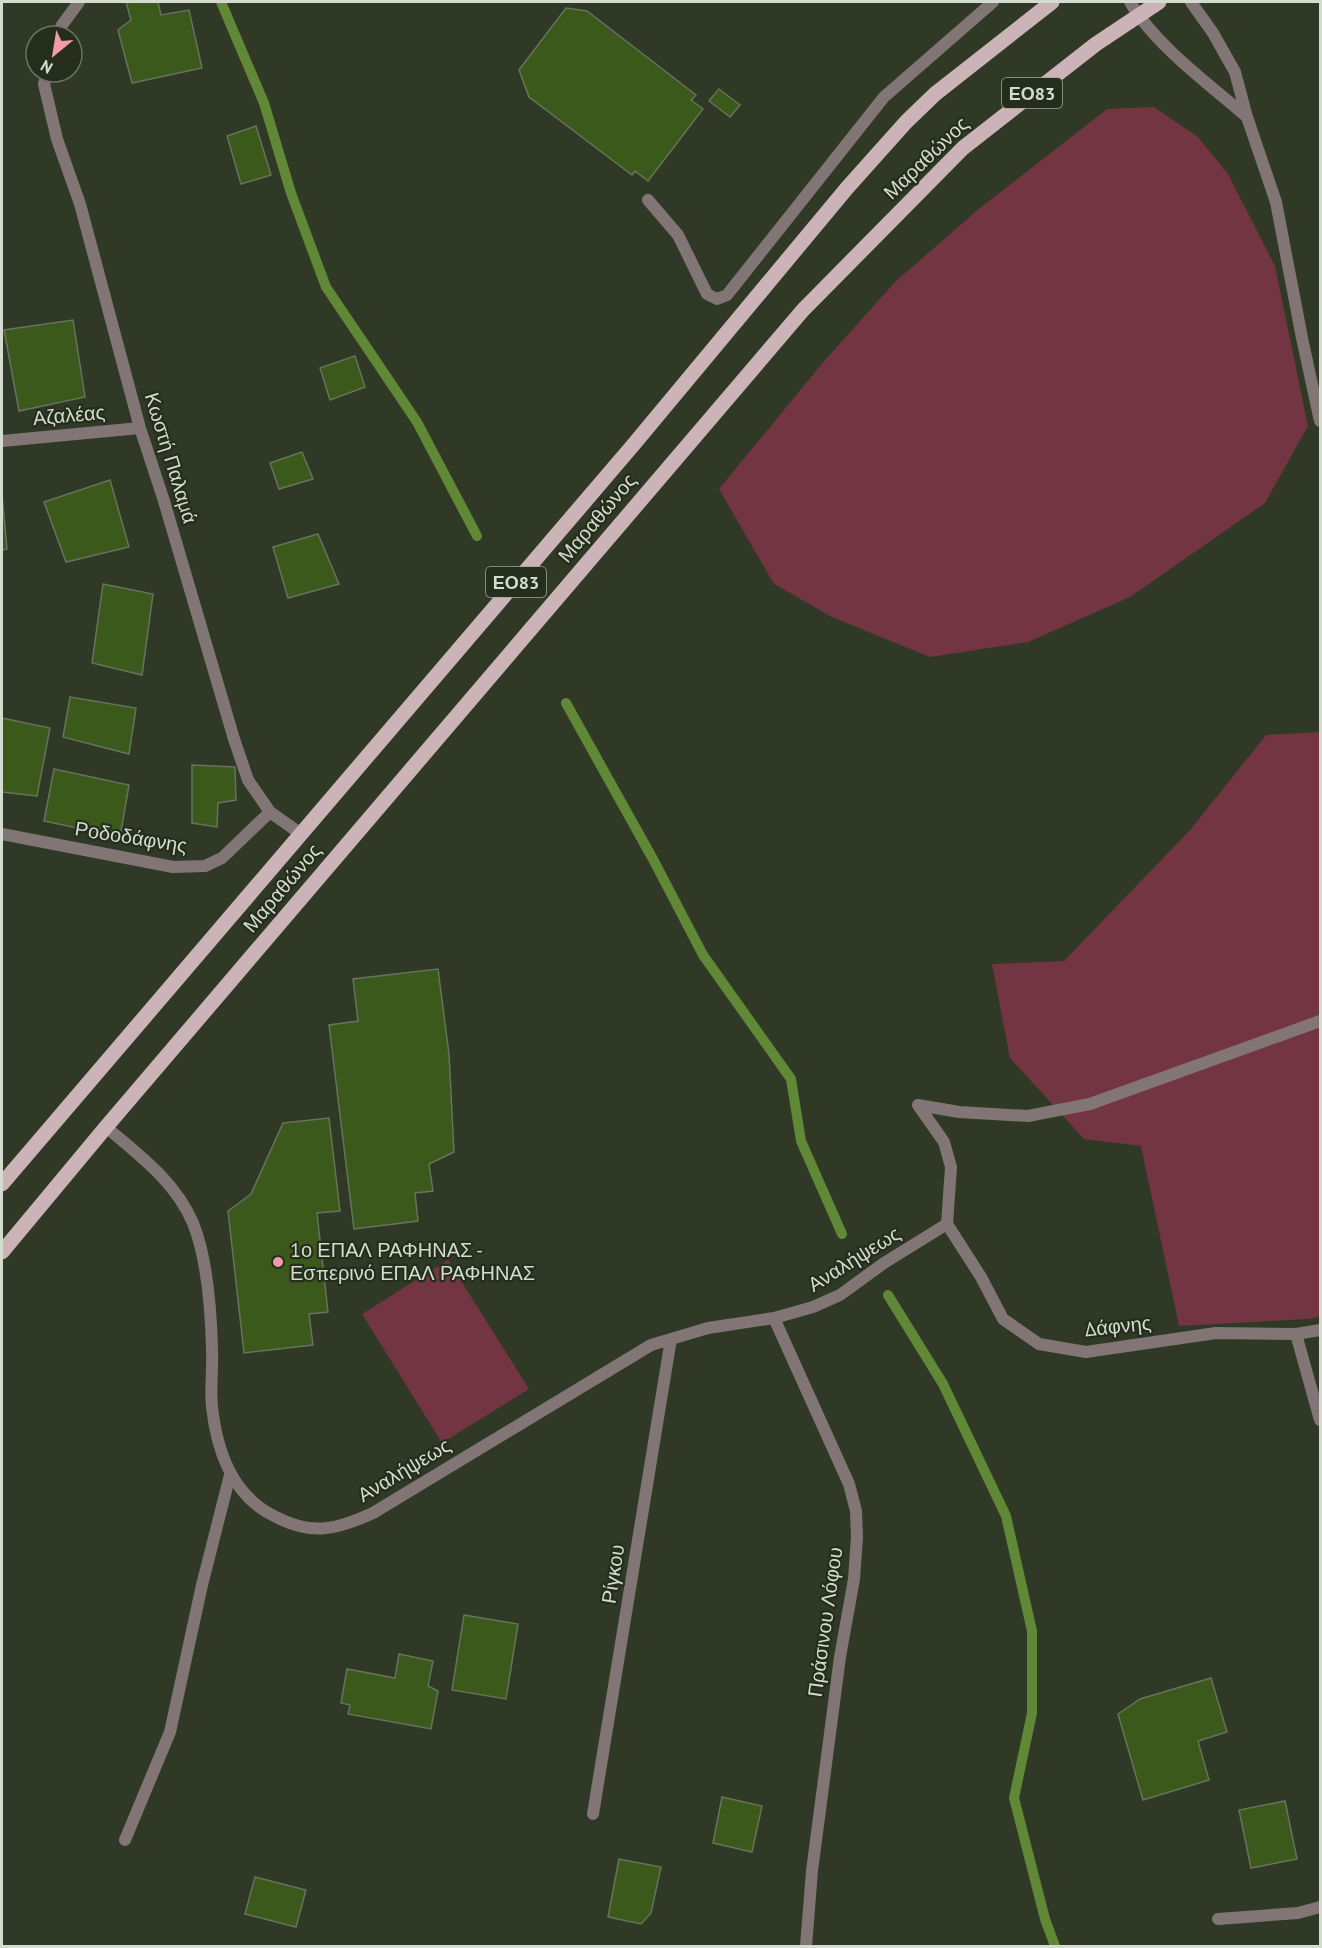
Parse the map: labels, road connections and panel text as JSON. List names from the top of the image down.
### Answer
{
  "streets": {
    "main road": ["ΕΟ83", "Μαραθώνος"],
    "street": [
      "Αζαλέας",
      "Κωστή Παλαμά",
      "Ροδοδάφνης",
      "Αναλήψεως",
      "Δάφνης",
      "Ρίγκου",
      "Πράσινου Λόφου"
    ]
  },
  "crossings": [
    ["Μαραθώνος", "Κωστή Παλαμά"],
    ["Μαραθώνος", "Αναλήψεως"],
    ["Αζαλέας", "Κωστή Παλαμά"],
    ["Κωστή Παλαμά", "Ροδοδάφνης"],
    ["Αναλήψεως", "Δάφνης"],
    ["Αναλήψεως", "Ρίγκου"],
    ["Αναλήψεως", "Πράσινου Λόφου"]
  ],
  "places": ["1ο ΕΠΑΛ ΡΑΦΗΝΑΣ - Εσπερινό ΕΠΑΛ ΡΑΦΗΝΑΣ"],
  "north": "bottom left"
}
